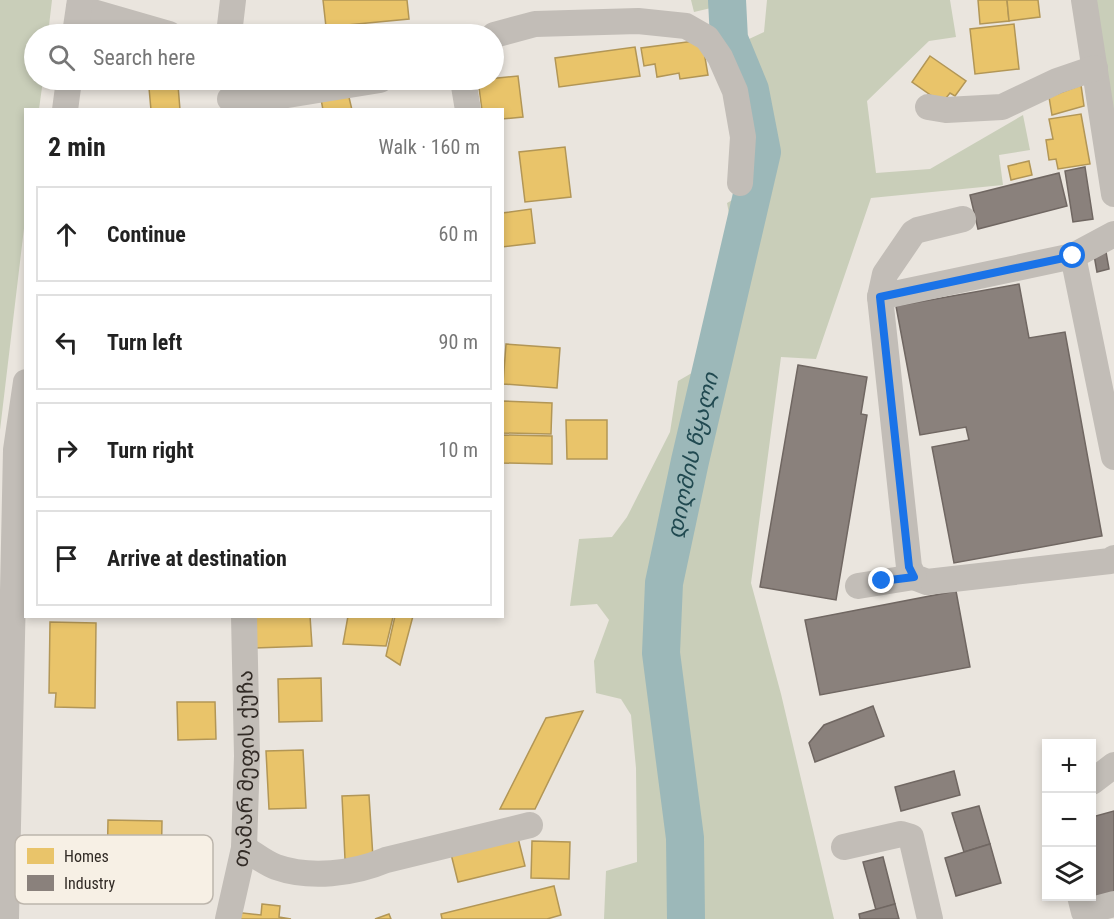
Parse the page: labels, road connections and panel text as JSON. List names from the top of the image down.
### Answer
{
  "streets": {
    "street": ["თამარ მეფის ქუჩა"]
  },
  "water": ["დიღმის წყალი"],
  "legend": ["Homes", "Industry"],
  "page": {
    "search": "Search here",
    "heading": ["2 min", "Walk · 160 m"],
    "list": [
      ["Continue", "60 m"],
      ["Turn left", "90 m"],
      ["Turn right", "10 m"],
      "Arrive at destination"
    ],
    "map_buttons": ["+", "−"]
  }
}
